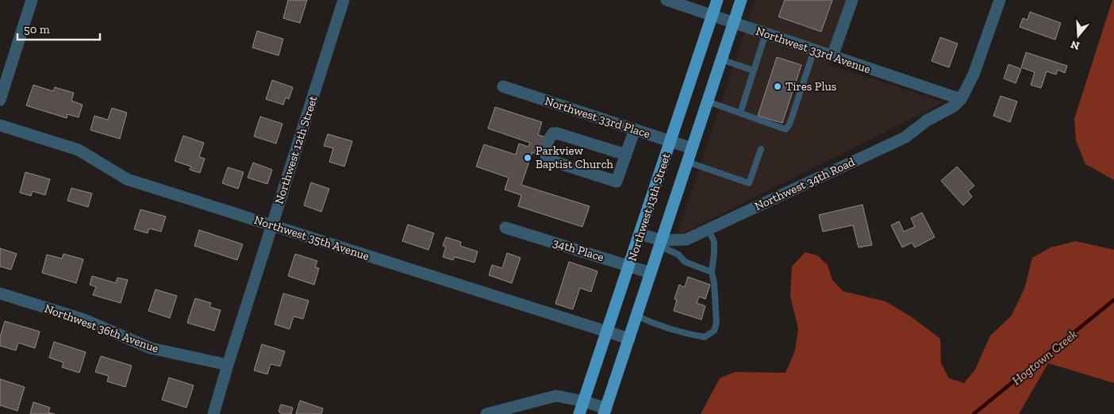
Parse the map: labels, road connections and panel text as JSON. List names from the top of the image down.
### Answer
{
  "streets": {
    "main road": ["Northwest 13th Street"],
    "street": [
      "Northwest 33rd Avenue",
      "Northwest 33rd Place",
      "Northwest 12th Street",
      "Northwest 34th Road",
      "Northwest 35th Avenue",
      "34th Place",
      "Northwest 36th Avenue"
    ]
  },
  "crossings": [
    ["Northwest 33rd Avenue", "Northwest 34th Road"],
    ["Northwest 33rd Avenue", "Northwest 13th Street"],
    ["Northwest 33rd Place", "Northwest 13th Street"],
    ["Northwest 12th Street", "Northwest 35th Avenue"],
    ["Northwest 12th Street", "Northwest 36th Avenue"],
    ["Northwest 34th Road", "Northwest 13th Street"],
    ["Northwest 13th Street", "Northwest 35th Avenue"],
    ["Northwest 13th Street", "34th Place"]
  ],
  "water": ["Hogtown Creek"],
  "places": ["Tires Plus", "Parkview Baptist Church"],
  "scale_bar": "50 m",
  "north": "bottom"
}
